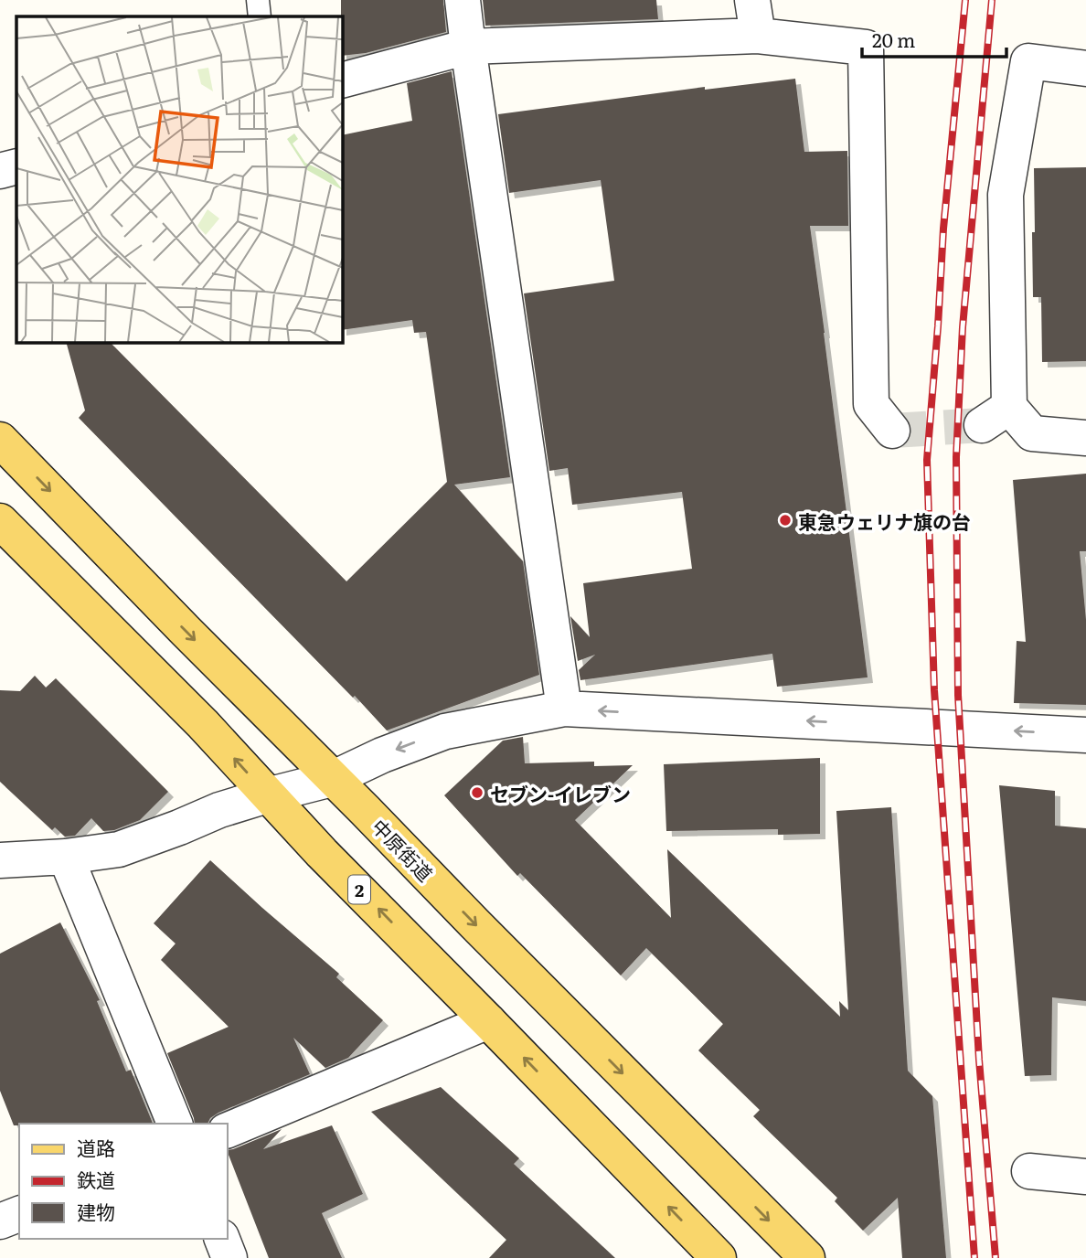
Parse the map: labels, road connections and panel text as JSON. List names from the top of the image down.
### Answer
{
  "streets": {
    "main road": ["中原街道", "2"]
  },
  "places": ["東急ウェリナ旗の台", "セブン-イレブン"],
  "legend": ["道路", "鉄道", "建物"],
  "scale_bar": "20 m"
}
